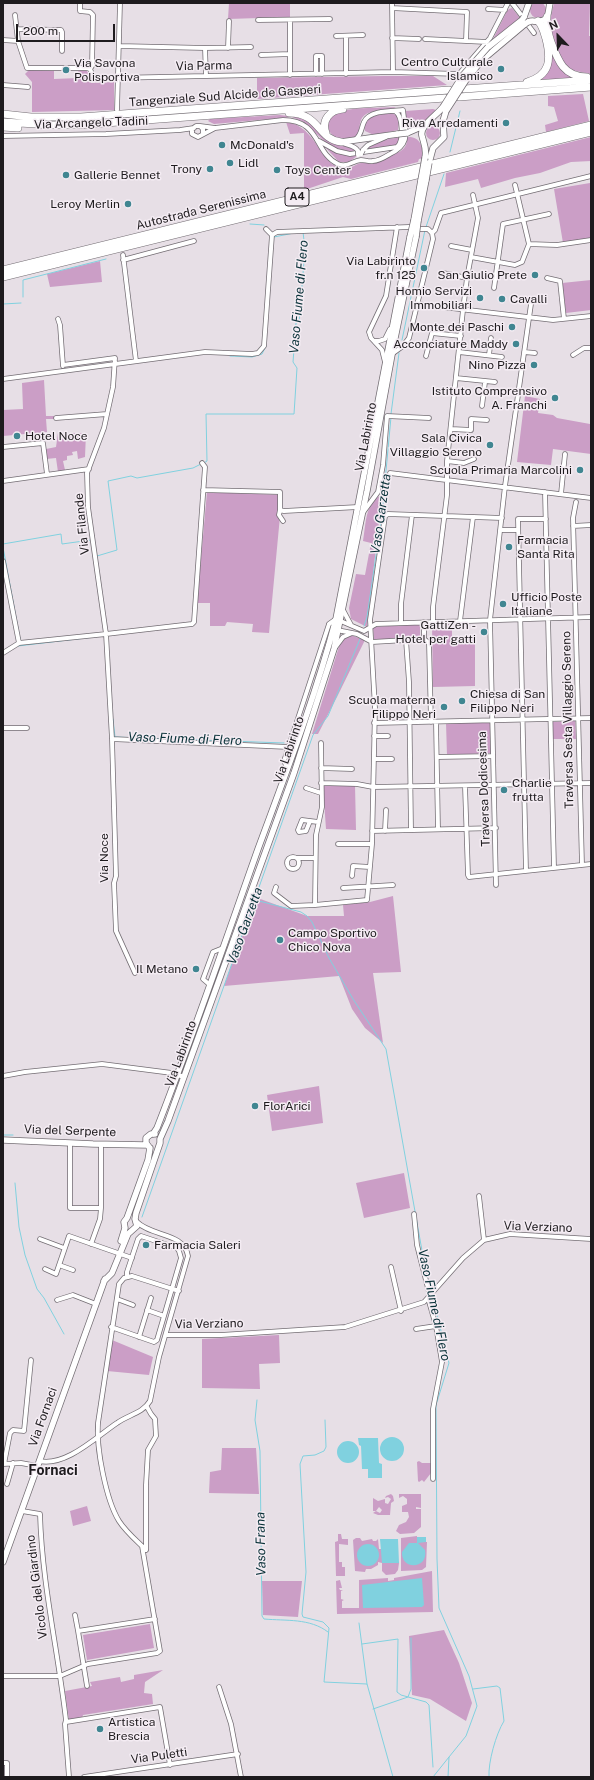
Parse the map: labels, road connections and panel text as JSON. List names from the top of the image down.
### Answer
{
  "streets": {
    "highway": ["Tangenziale Sud Alcide de Gasperi", "A4", "Autostrada Serenissima"],
    "street": [
      "Via Parma",
      "Via Arcangelo Tadini",
      "Via Labirinto",
      "Via Filande",
      "Traversa Sesta Villaggio Sereno",
      "Traversa Dodicesima",
      "Via Noce",
      "Via del Serpente",
      "Via Verziano",
      "Via Fornaci",
      "Vicolo del Giardino",
      "Via Puletti"
    ]
  },
  "crossings": [
    ["Via Parma", "Via Labirinto"],
    ["Via Labirinto", "Via del Serpente"],
    ["Via Labirinto", "Via Fornaci"],
    ["Via Filande", "Via Noce"],
    ["Via del Serpente", "Via Fornaci"],
    ["Via Fornaci", "Vicolo del Giardino"]
  ],
  "districts": ["Fornaci"],
  "water": ["Vaso Fiume di Flero", "Vaso Garzetta", "Vaso Frana"],
  "places": [
    "Centro Culturale Islamico",
    "Via Savona Polisportiva",
    "Riva Arredamenti",
    "McDonald's",
    "Lidl",
    "Trony",
    "Toys Center",
    "Gallerie Bennet",
    "Leroy Merlin",
    "Via Labirinto fr.n 125",
    "San Giulio Prete",
    "Homio Servizi Immobiliari",
    "Cavalli",
    "Monte dei Paschi",
    "Acconciature Maddy",
    "Nino Pizza",
    "Istituto Comprensivo A. Franchi",
    "Hotel Noce",
    "Sala Civica Villaggio Sereno",
    "Scuola Primaria Marcolini",
    "Farmacia Santa Rita",
    "Ufficio Poste Italiane",
    "GattiZen - Hotel per gatti",
    "Chiesa di San Filippo Neri",
    "Scuola materna Filippo Neri",
    "Charlie frutta",
    "Campo Sportivo Chico Nova",
    "Il Metano",
    "FlorArici",
    "Farmacia Saleri",
    "Artistica Brescia"
  ],
  "scale_bar": "200 m",
  "north": "top left"
}
